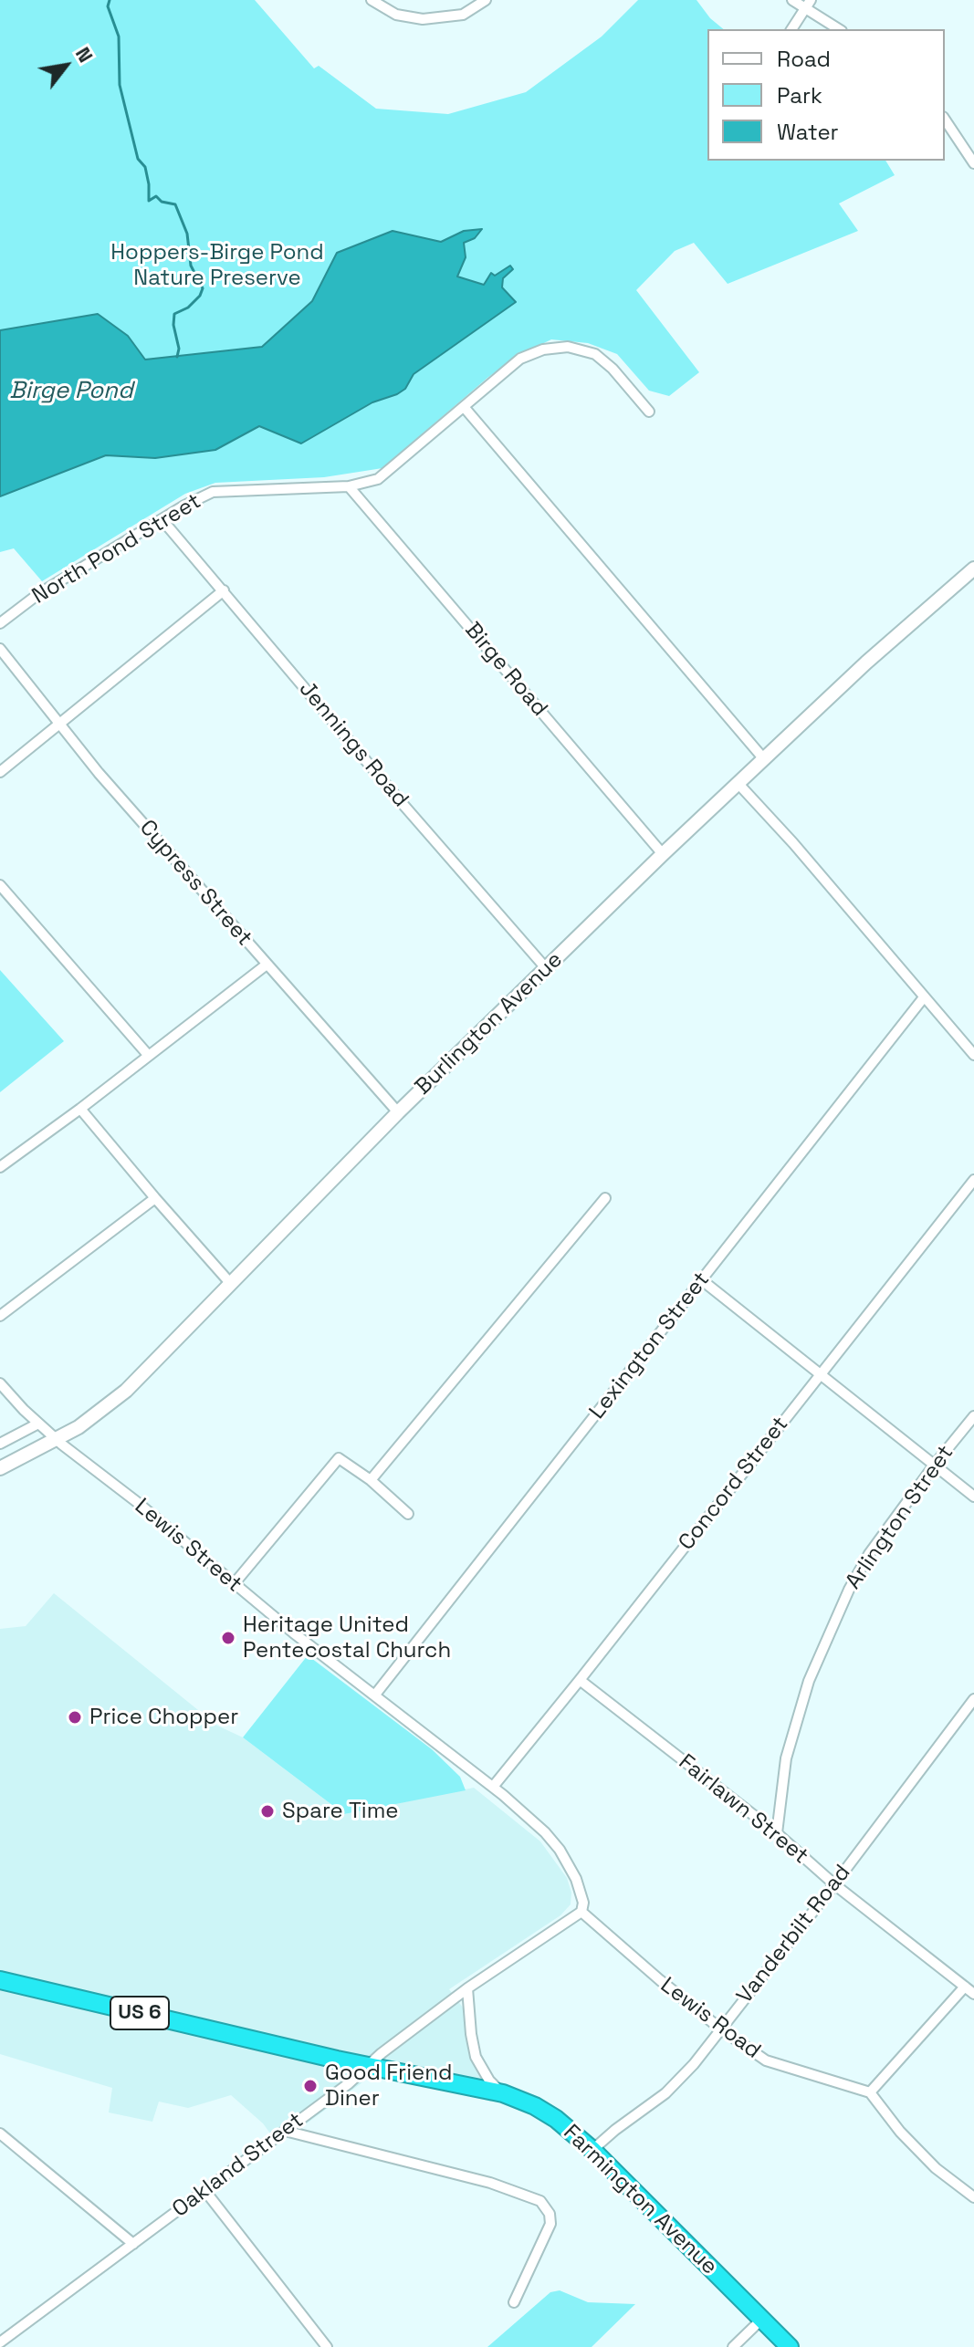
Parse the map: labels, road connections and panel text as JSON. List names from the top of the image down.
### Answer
{
  "streets": {
    "highway": ["US 6", "Farmington Avenue"],
    "main road": ["Burlington Avenue"],
    "street": [
      "North Pond Street",
      "Birge Road",
      "Jennings Road",
      "Cypress Street",
      "Lexington Street",
      "Concord Street",
      "Arlington Street",
      "Lewis Street",
      "Fairlawn Street",
      "Vanderbilt Road",
      "Lewis Road",
      "Oakland Street"
    ]
  },
  "crossings": [
    ["North Pond Street", "Birge Road"],
    ["North Pond Street", "Jennings Road"],
    ["Birge Road", "Burlington Avenue"],
    ["Jennings Road", "Burlington Avenue"],
    ["Cypress Street", "Burlington Avenue"],
    ["Burlington Avenue", "Lewis Street"],
    ["Lexington Street", "Lewis Street"],
    ["Concord Street", "Lewis Street"],
    ["Concord Street", "Fairlawn Street"],
    ["Arlington Street", "Fairlawn Street"],
    ["Fairlawn Street", "Vanderbilt Road"],
    ["Vanderbilt Road", "Lewis Road"],
    ["Vanderbilt Road", "Farmington Avenue"],
    ["Lewis Road", "Oakland Street"],
    ["Oakland Street", "Farmington Avenue"]
  ],
  "water": ["Birge Pond"],
  "parks": ["Hoppers-Birge Pond Nature Preserve"],
  "places": [
    "Heritage United Pentecostal Church",
    "Price Chopper",
    "Spare Time",
    "Good Friend Diner"
  ],
  "legend": ["Road", "Park", "Water"],
  "north": "top right"
}
